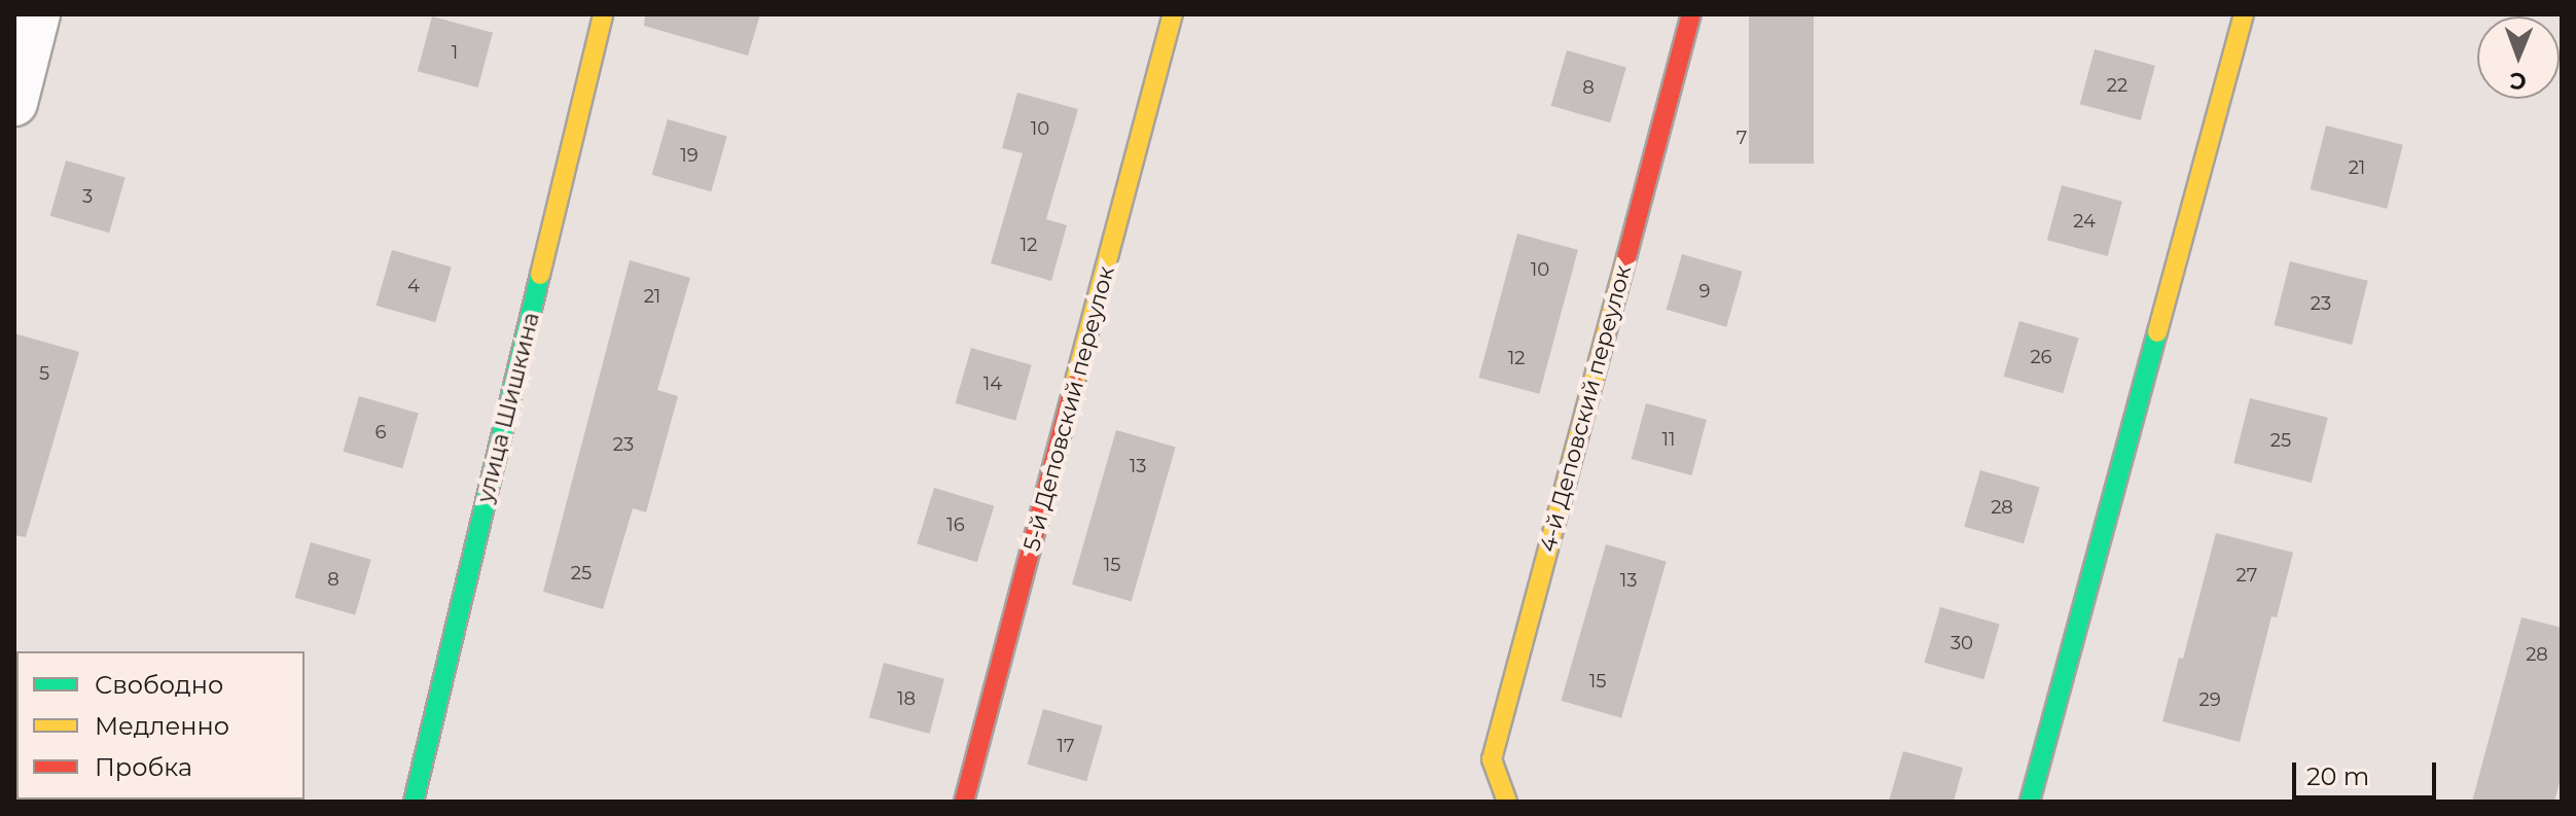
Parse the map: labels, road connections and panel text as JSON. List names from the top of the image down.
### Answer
{
  "streets": {
    "street": ["улица Шишкина", "5-й Деповский переулок", "4-й Деповский переулок"]
  },
  "house_numbers": [
    "1",
    "22",
    "8",
    "10",
    "7",
    "19",
    "21",
    "3",
    "24",
    "12",
    "10",
    "4",
    "9",
    "21",
    "23",
    "26",
    "12",
    "5",
    "14",
    "6",
    "11",
    "25",
    "23",
    "13",
    "28",
    "16",
    "15",
    "25",
    "27",
    "8",
    "13",
    "30",
    "28",
    "15",
    "18",
    "29",
    "17"
  ],
  "legend": ["Свободно", "Медленно", "Пробка"],
  "scale_bar": "20 m",
  "north": "bottom"
}
